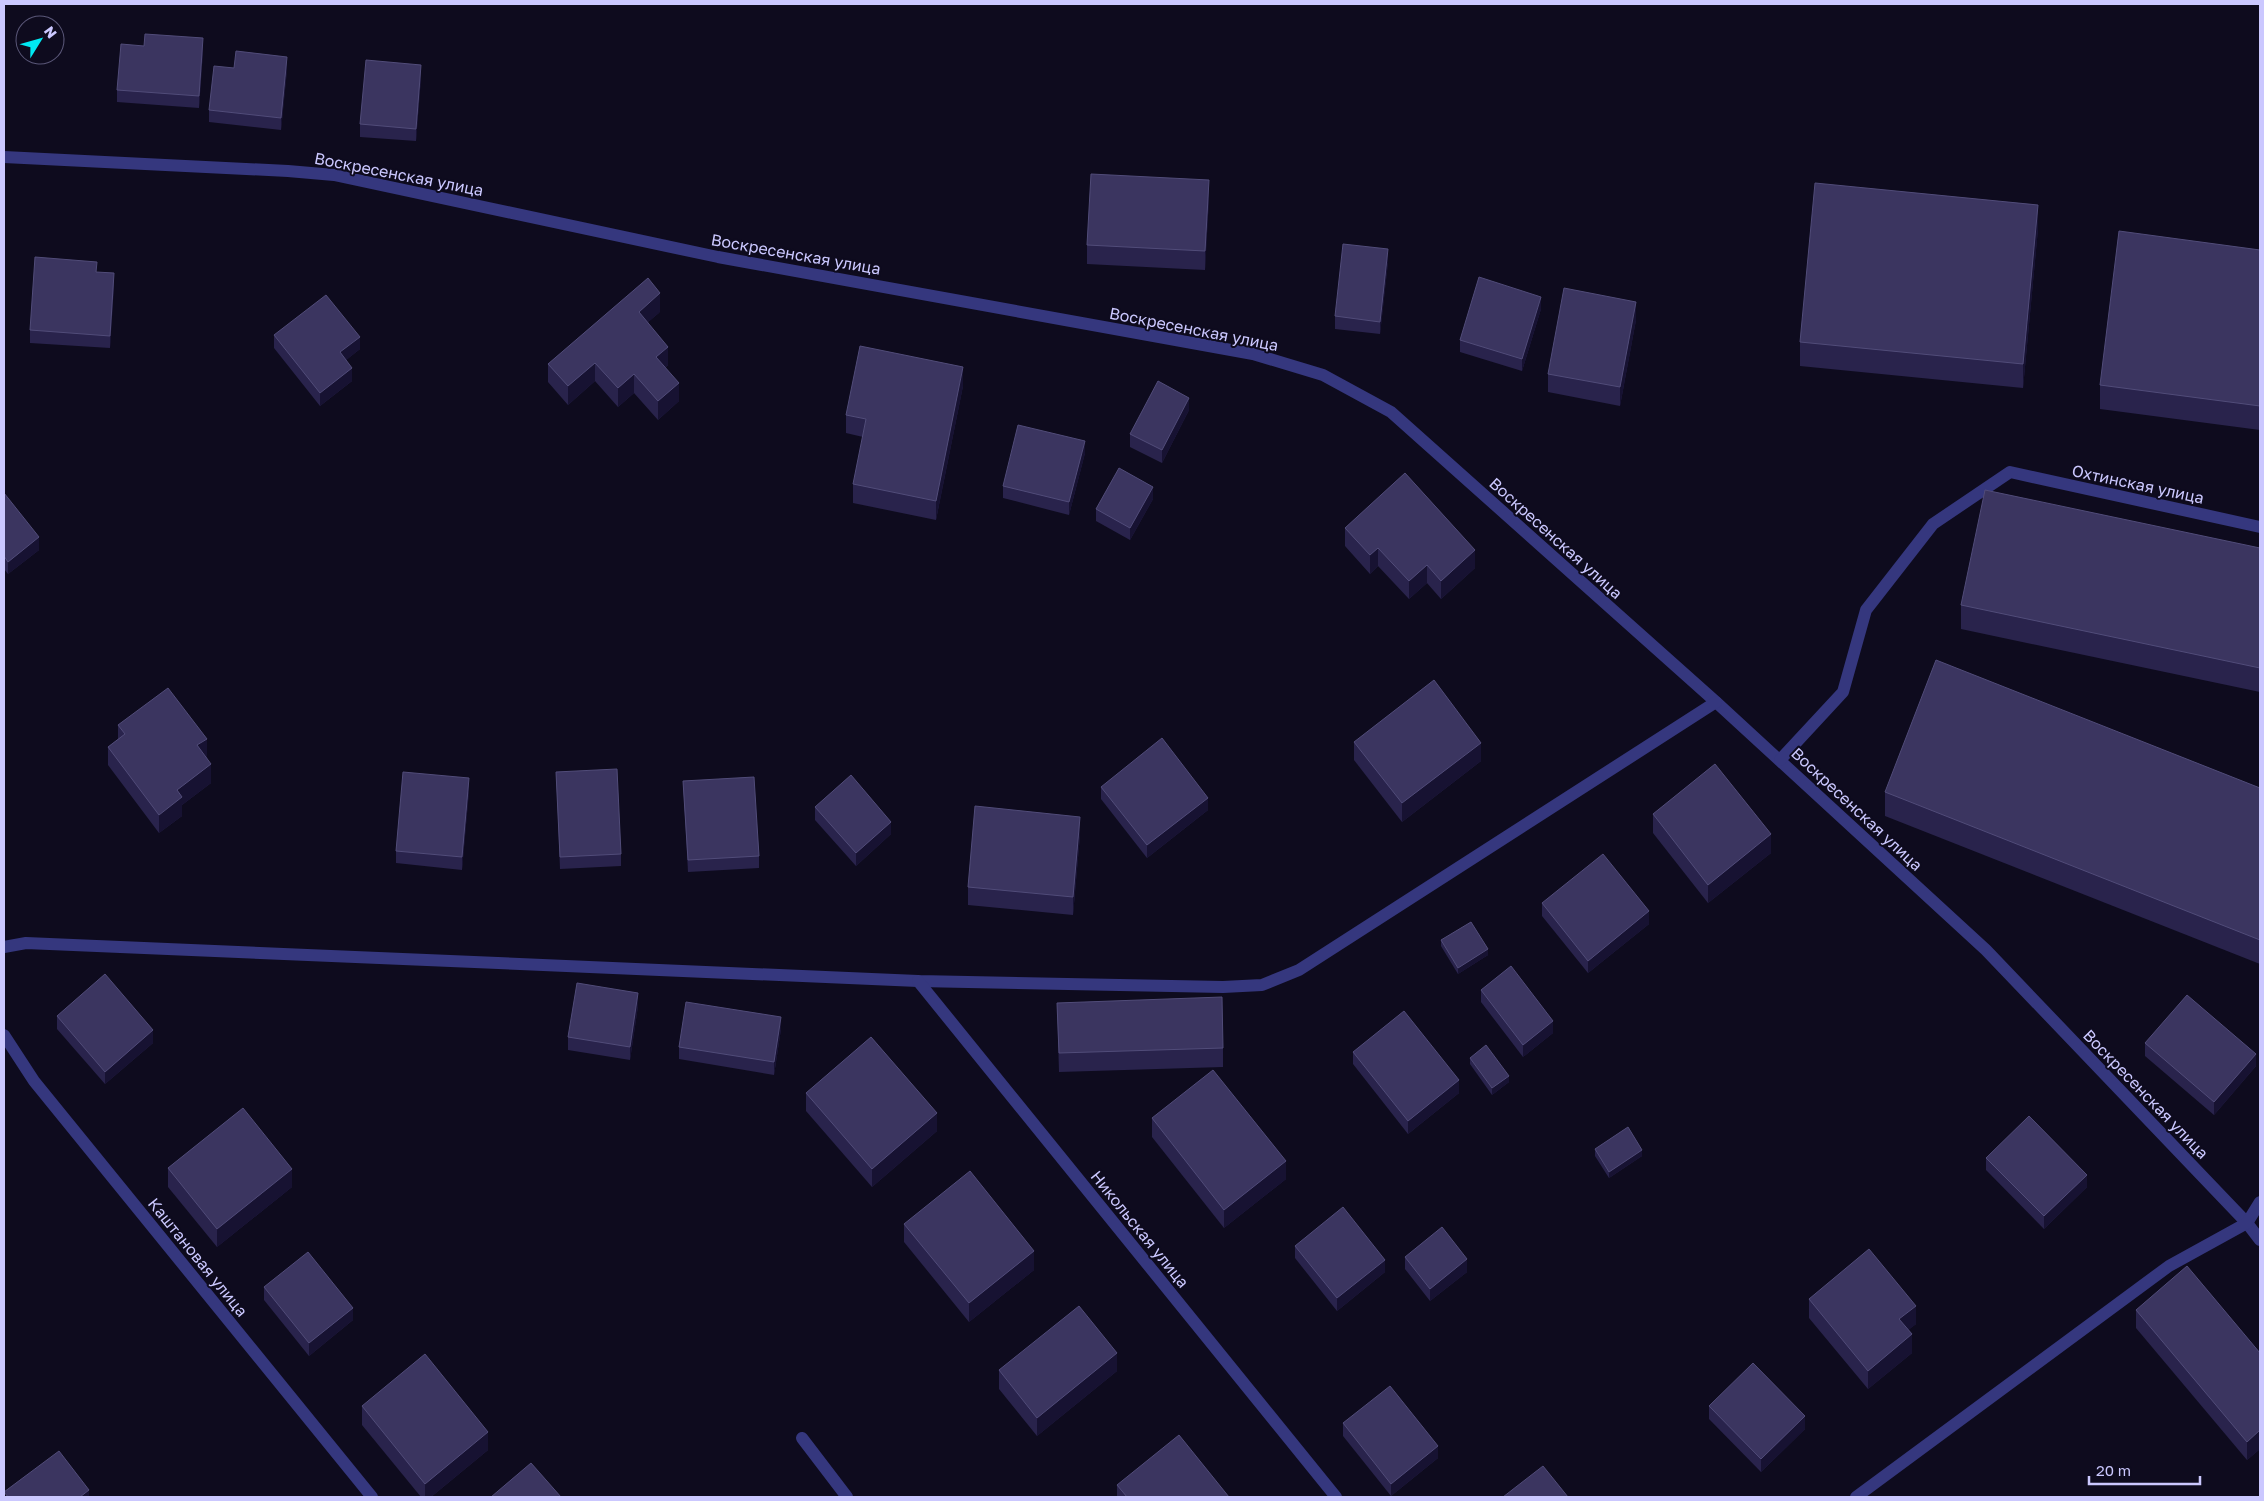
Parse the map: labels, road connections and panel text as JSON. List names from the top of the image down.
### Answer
{
  "streets": {
    "street": [
      "Воскресенская улица",
      "Охтинская улица",
      "Никольская улица",
      "Каштановая улица"
    ]
  },
  "crossings": [
    ["Воскресенская улица", "Охтинская улица"]
  ],
  "scale_bar": "20 m",
  "north": "top right"
}
